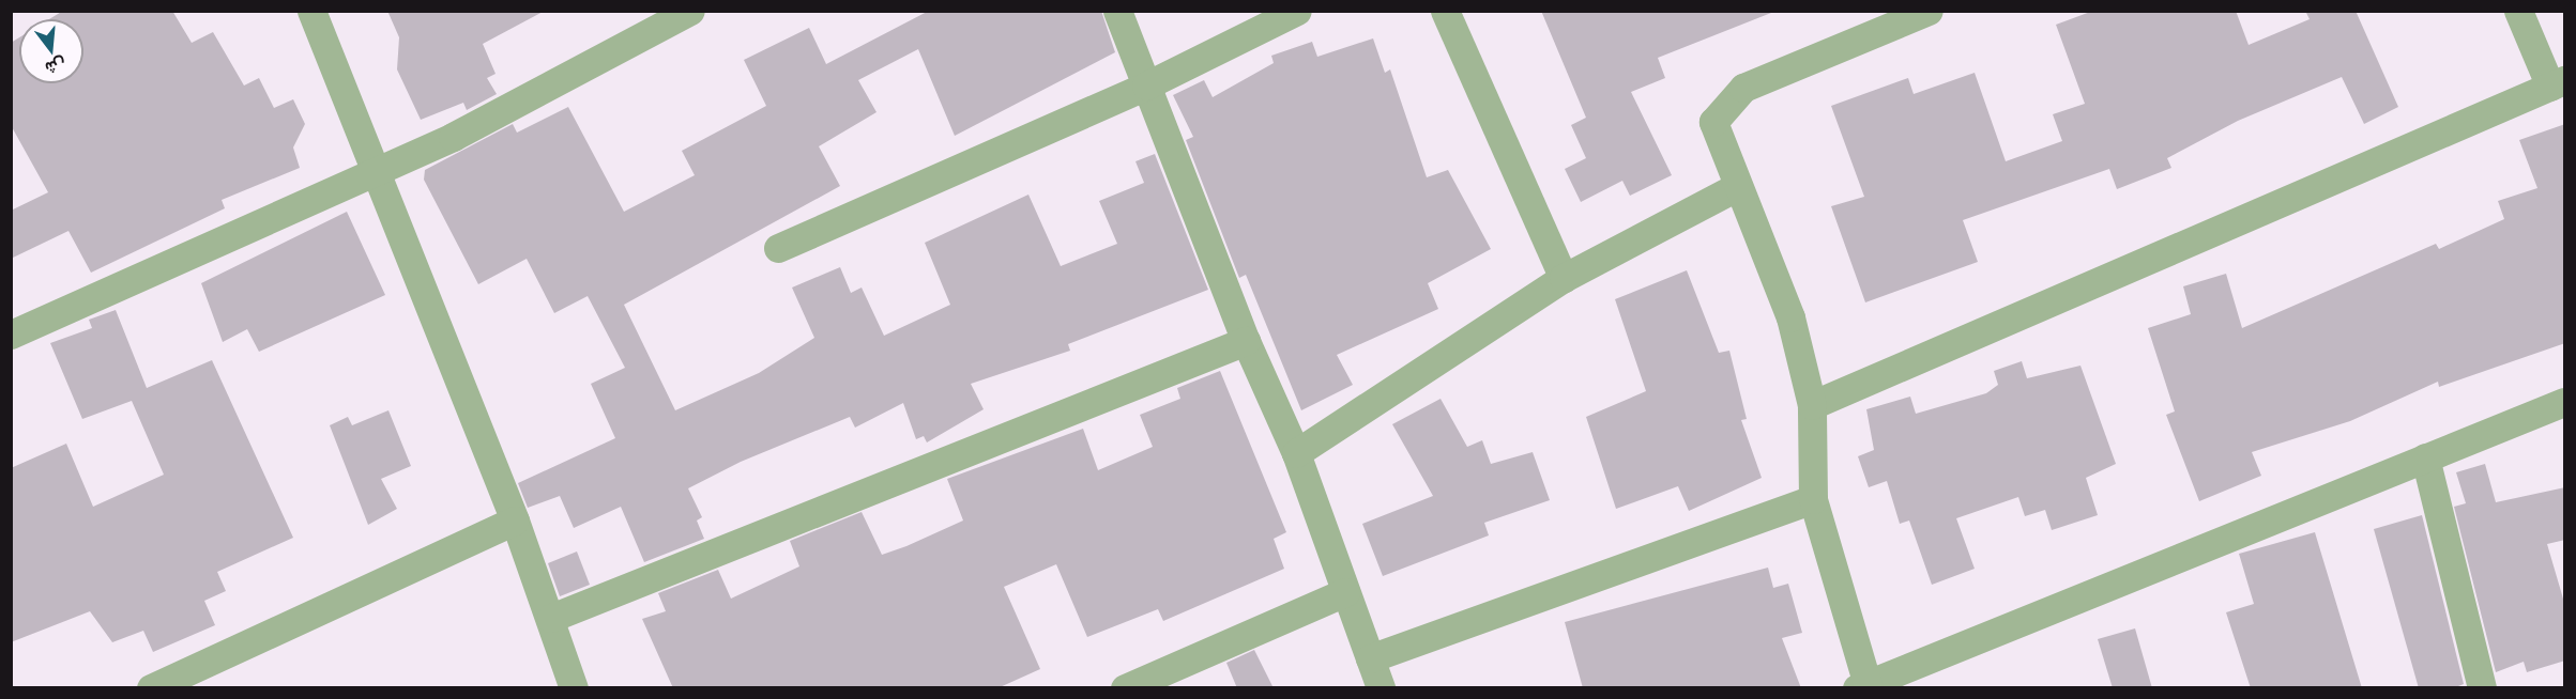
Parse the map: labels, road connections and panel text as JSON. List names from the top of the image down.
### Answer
{
  "north": "bottom"
}
